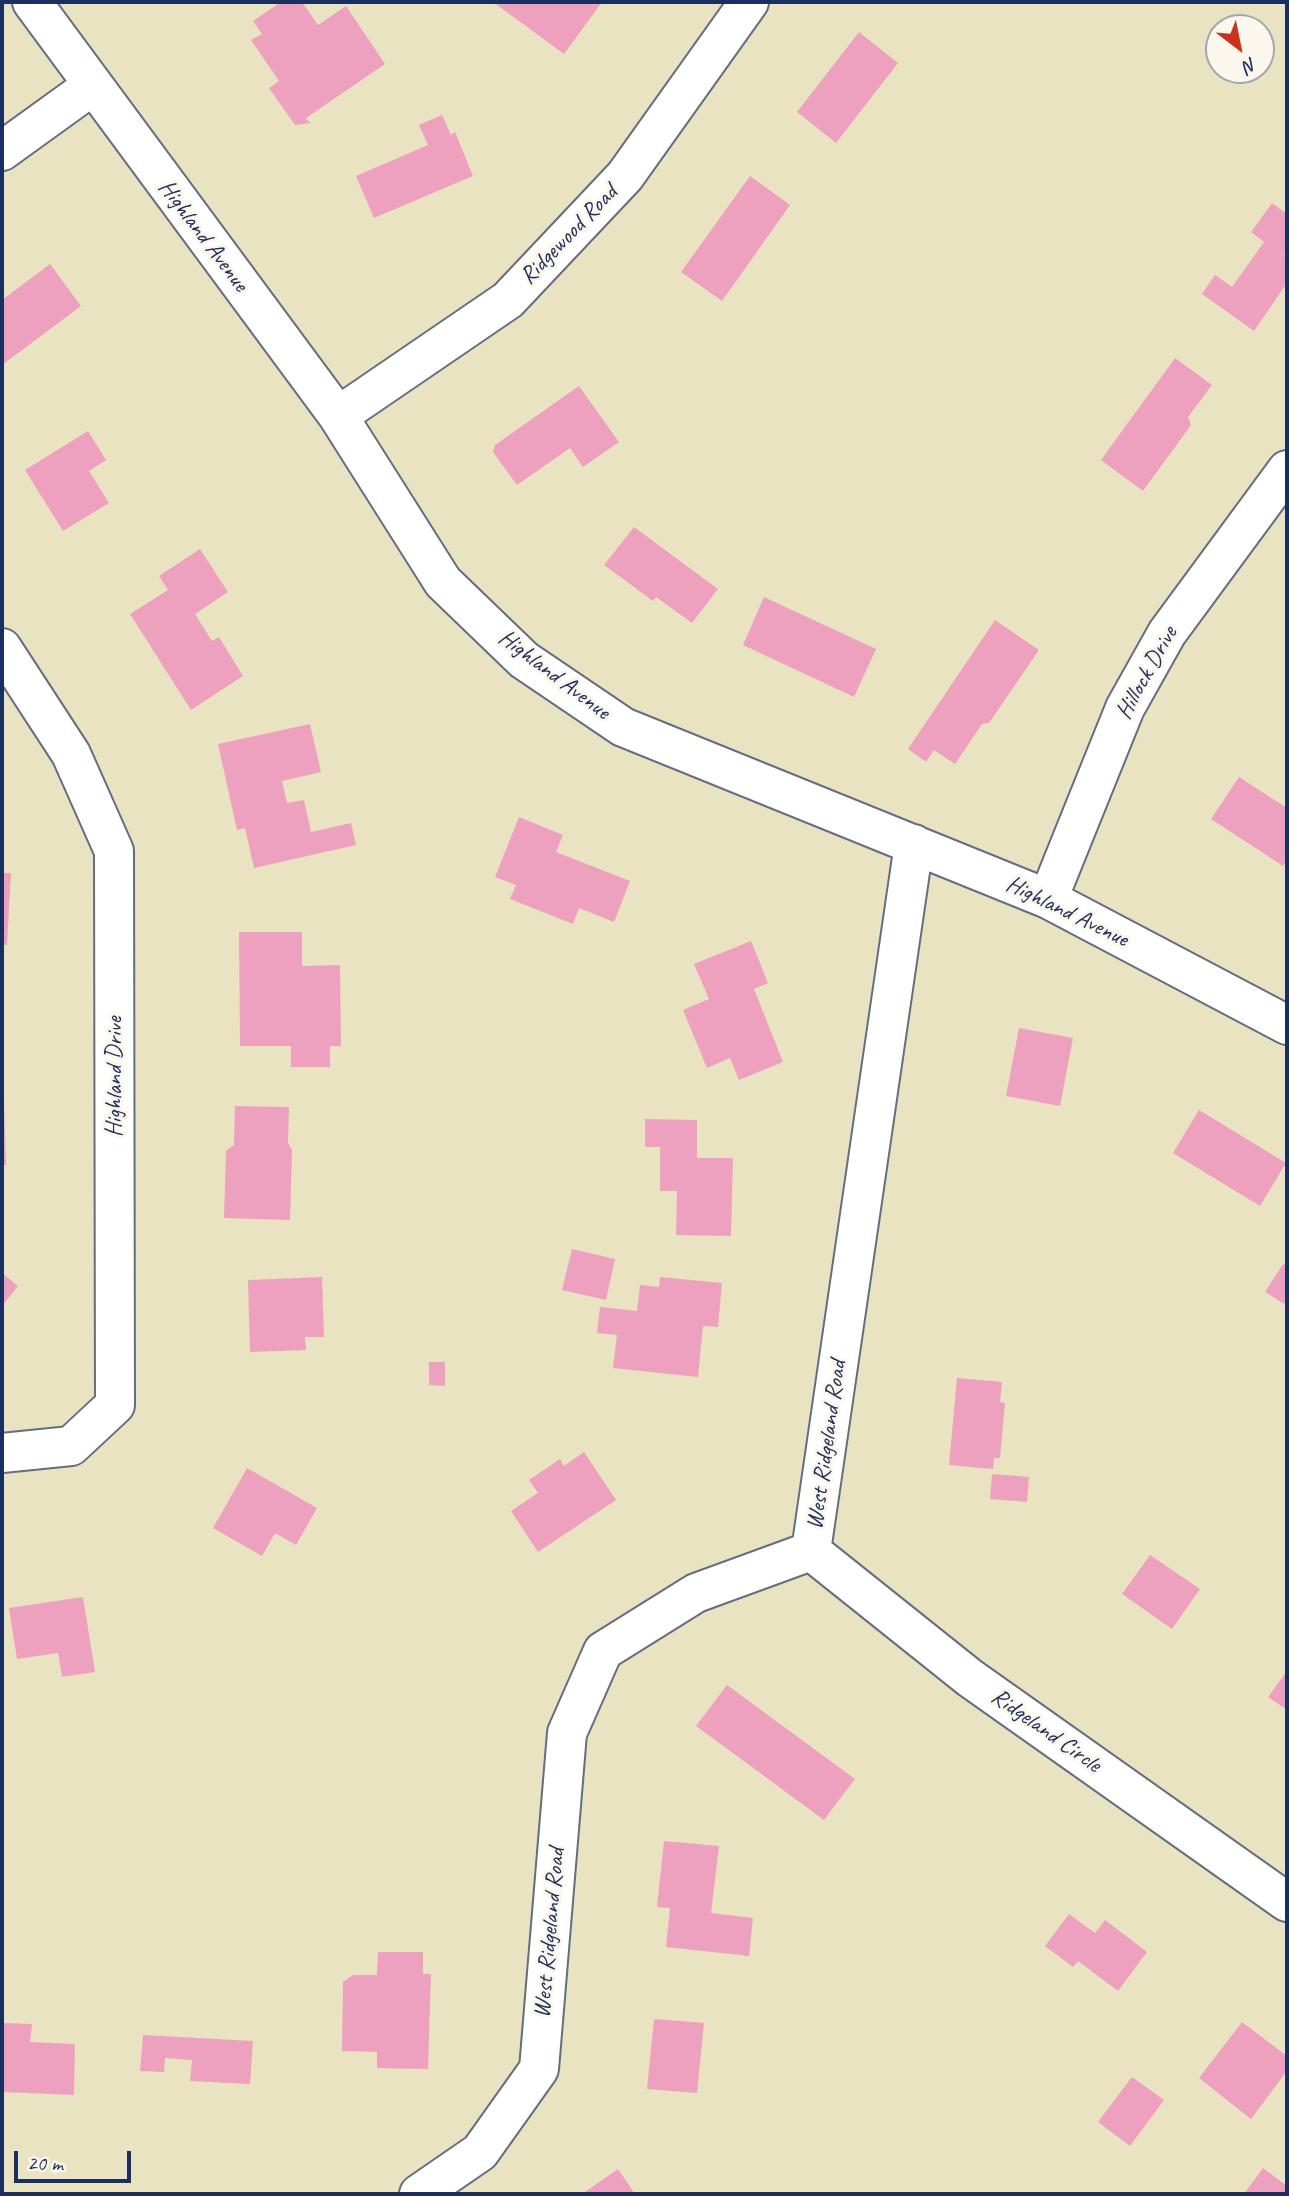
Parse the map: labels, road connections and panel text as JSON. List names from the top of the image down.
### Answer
{
  "streets": {
    "street": [
      "Ridgewood Road",
      "Highland Avenue",
      "Hillock Drive",
      "Highland Drive",
      "West Ridgeland Road",
      "Ridgeland Circle"
    ]
  },
  "crossings": [
    ["Ridgewood Road", "Highland Avenue"],
    ["Highland Avenue", "Hillock Drive"],
    ["Highland Avenue", "West Ridgeland Road"],
    ["West Ridgeland Road", "Ridgeland Circle"]
  ],
  "scale_bar": "20 m",
  "north": "bottom right"
}
